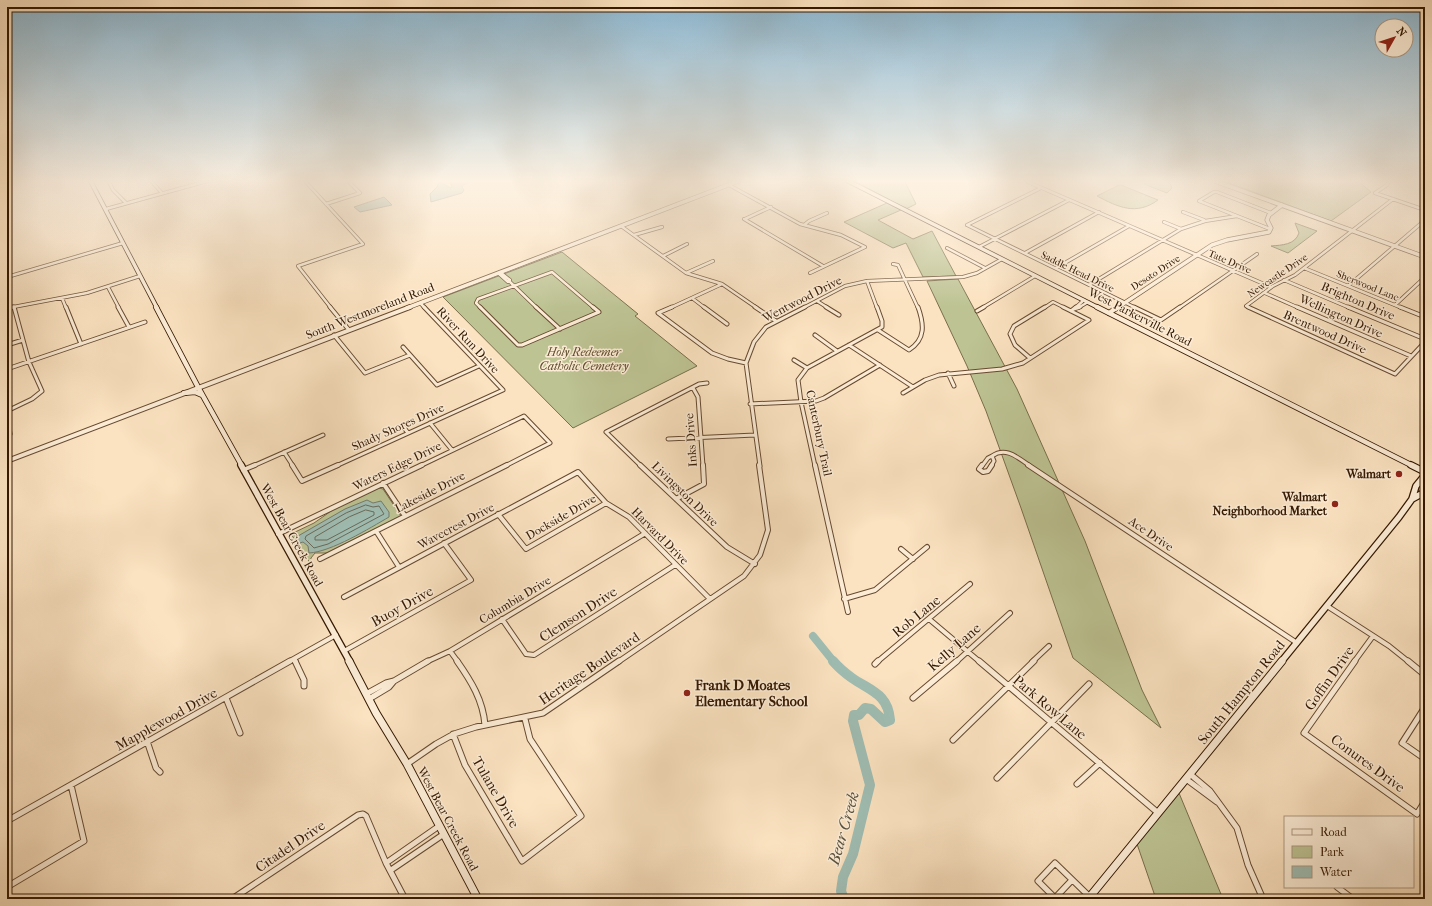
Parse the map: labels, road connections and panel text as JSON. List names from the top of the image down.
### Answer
{
  "streets": {
    "main road": ["West Parkerville Road", "West Bear Creek Road", "South Hampton Road"],
    "street": [
      "Tate Drive",
      "Saddle Head Drive",
      "Desoto Drive",
      "Newcastle Drive",
      "Sherwood Lane",
      "Wentwood Drive",
      "Brighton Drive",
      "South Westmoreland Road",
      "Wellington Drive",
      "Brentwood Drive",
      "River Run Drive",
      "Shady Shores Drive",
      "Canterbury Trail",
      "Inks Drive",
      "Waters Edge Drive",
      "Lakeside Drive",
      "Livingston Drive",
      "Dockside Drive",
      "Wavecrest Drive",
      "Ace Drive",
      "Harvard Drive",
      "Columbia Drive",
      "Buoy Drive",
      "Clemson Drive",
      "Rob Lane",
      "Kelly Lane",
      "Heritage Boulevard",
      "Goffin Drive",
      "Park Row Lane",
      "Mapplewood Drive",
      "Conures Drive",
      "Tulane Drive",
      "Citadel Drive"
    ]
  },
  "crossings": [
    ["Tate Drive", "Saddle Head Drive"],
    ["Tate Drive", "Desoto Drive"],
    ["Tate Drive", "Newcastle Drive"],
    ["Saddle Head Drive", "Desoto Drive"],
    ["Desoto Drive", "West Parkerville Road"],
    ["Newcastle Drive", "Sherwood Lane"],
    ["Newcastle Drive", "Brighton Drive"],
    ["Newcastle Drive", "Wellington Drive"],
    ["Newcastle Drive", "Brentwood Drive"],
    ["Wentwood Drive", "West Parkerville Road"],
    ["Wentwood Drive", "Livingston Drive"],
    ["Wentwood Drive", "Heritage Boulevard"],
    ["South Westmoreland Road", "River Run Drive"],
    ["South Westmoreland Road", "West Bear Creek Road"],
    ["Wellington Drive", "Brentwood Drive"],
    ["West Parkerville Road", "South Hampton Road"],
    ["River Run Drive", "Shady Shores Drive"],
    ["Inks Drive", "Livingston Drive"],
    ["Waters Edge Drive", "Lakeside Drive"],
    ["Waters Edge Drive", "West Bear Creek Road"],
    ["Dockside Drive", "Wavecrest Drive"],
    ["Dockside Drive", "Harvard Drive"],
    ["Wavecrest Drive", "Harvard Drive"],
    ["Wavecrest Drive", "Buoy Drive"],
    ["Ace Drive", "South Hampton Road"],
    ["West Bear Creek Road", "Columbia Drive"],
    ["West Bear Creek Road", "Buoy Drive"],
    ["West Bear Creek Road", "Heritage Boulevard"],
    ["West Bear Creek Road", "Mapplewood Drive"],
    ["Harvard Drive", "Columbia Drive"],
    ["Harvard Drive", "Clemson Drive"],
    ["Harvard Drive", "Heritage Boulevard"],
    ["Columbia Drive", "Clemson Drive"],
    ["Rob Lane", "Park Row Lane"],
    ["Kelly Lane", "Park Row Lane"],
    ["Heritage Boulevard", "Tulane Drive"],
    ["Goffin Drive", "Conures Drive"],
    ["South Hampton Road", "Park Row Lane"]
  ],
  "water": ["Bear Creek"],
  "parks": ["Holy Redeemer Catholic Cemetery"],
  "places": ["Walmart", "Walmart Neighborhood Market", "Frank D Moates Elementary School"],
  "legend": ["Road", "Park", "Water"],
  "north": "top right"
}
